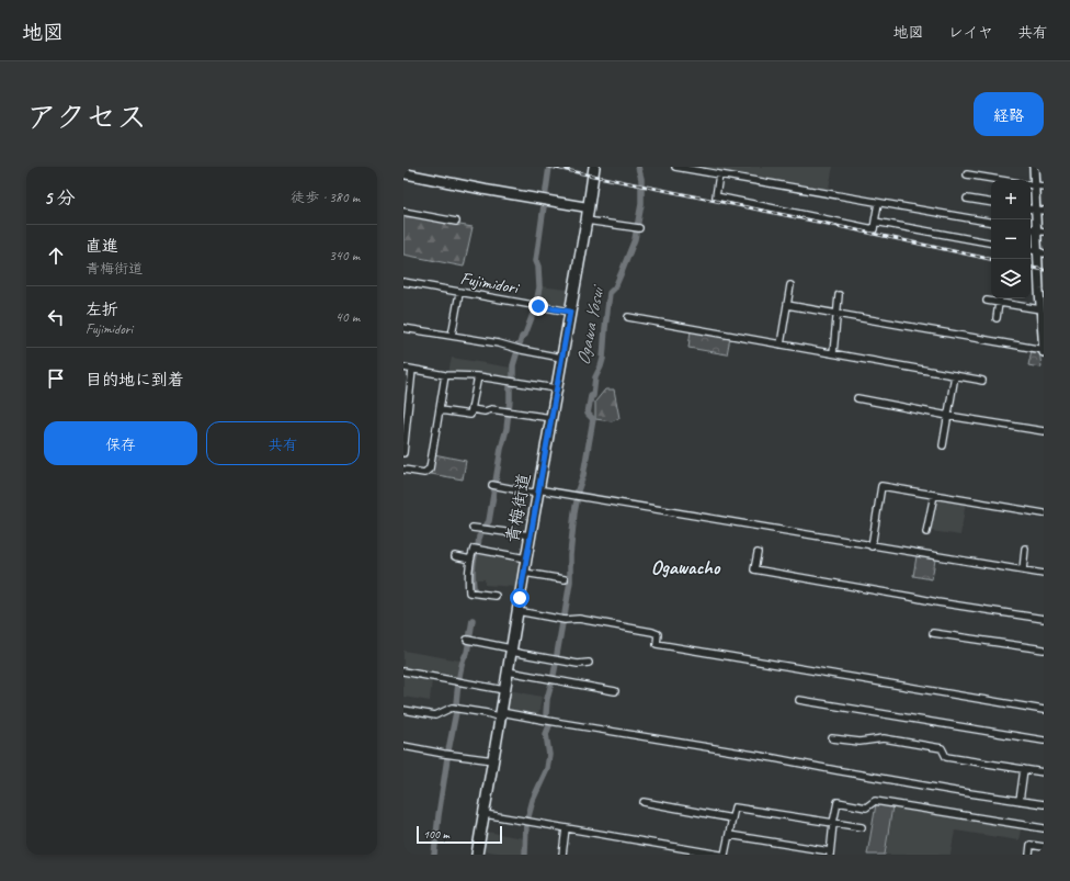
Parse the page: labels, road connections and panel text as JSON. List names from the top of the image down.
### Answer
{
  "streets": {
    "main road": ["青梅街道"],
    "street": ["Fujimidori"]
  },
  "crossings": [
    ["Fujimidori", "青梅街道"]
  ],
  "districts": ["Ogawacho"],
  "water": ["Ogawa Yosui"],
  "scale_bar": "100 m",
  "page": {
    "header": "地図",
    "nav": ["地図", "レイヤ", "共有"],
    "title": "アクセス",
    "buttons": [
      "経路",
      ["保存", "共有"]
    ],
    "heading": ["5 分", "徒歩 · 380 m"],
    "map_buttons": ["+", "−"],
    "list": [
      ["直進", "青梅街道", "340 m"],
      ["左折", "Fujimidori", "40 m"],
      "目的地に到着"
    ],
    "scale": "100 m"
  }
}
